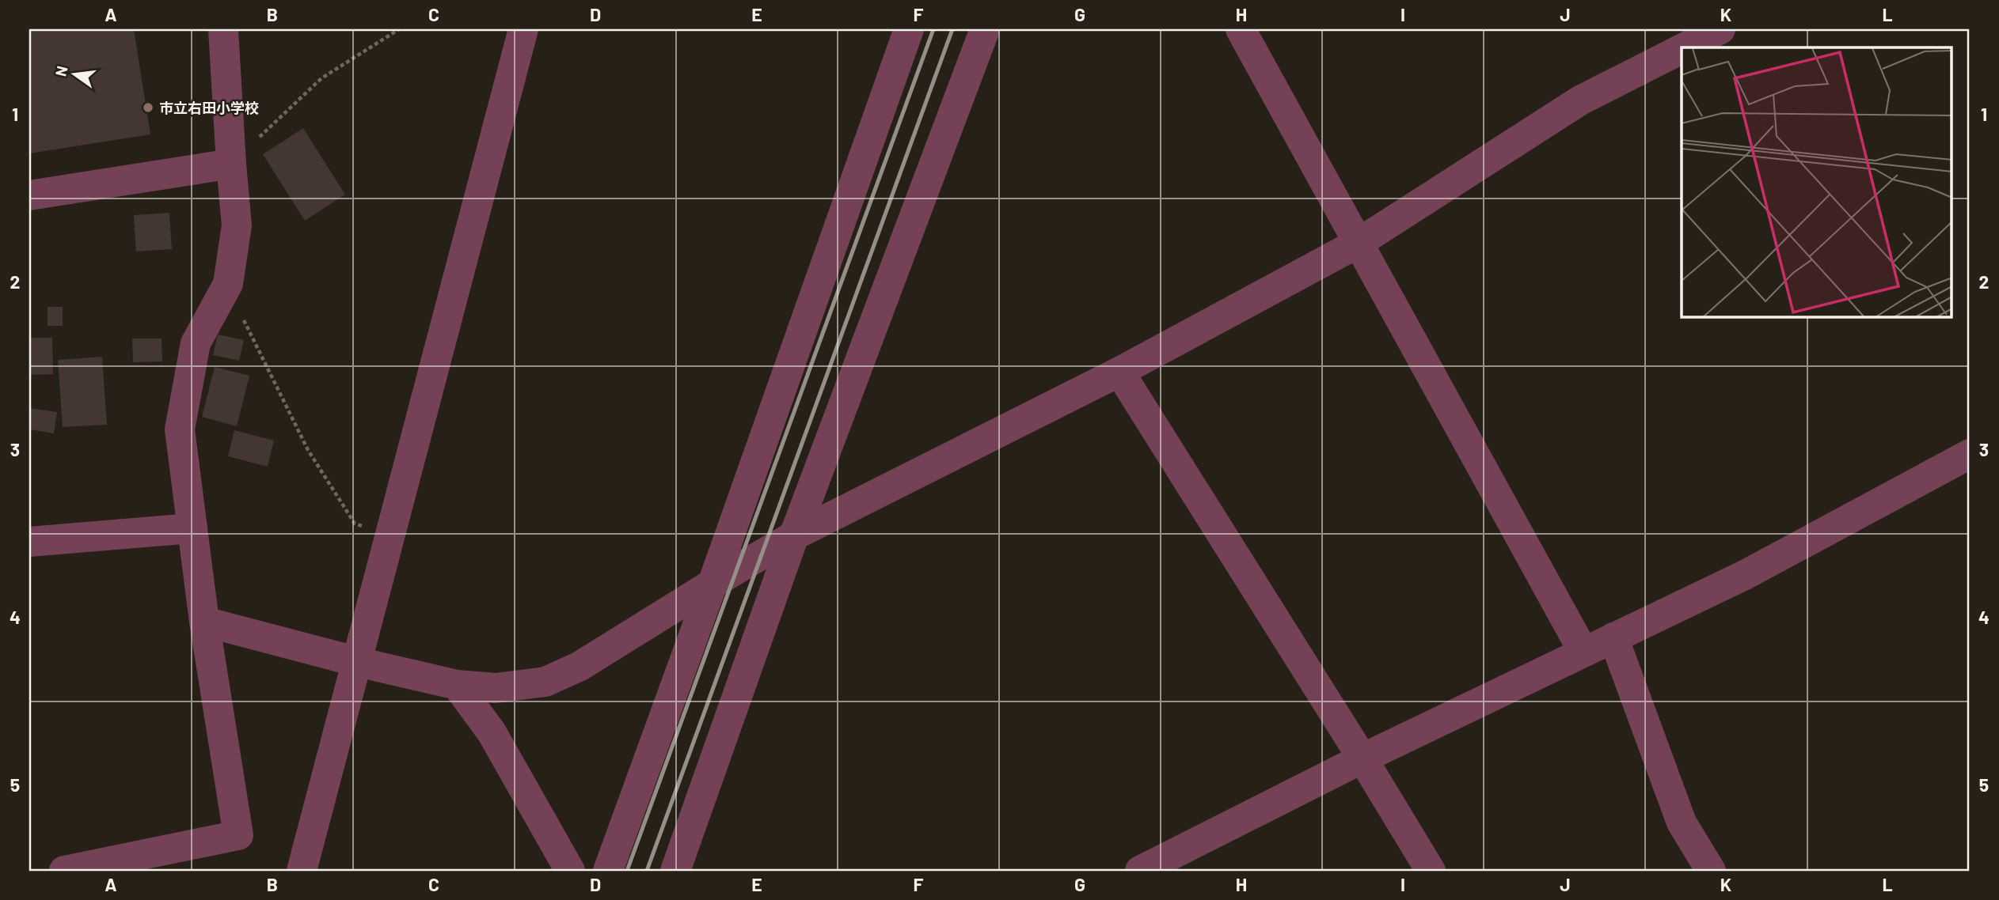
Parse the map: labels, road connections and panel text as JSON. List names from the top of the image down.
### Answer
{
  "places": ["市立右田小学校"],
  "north": "left",
  "grid": {
    "columns": [
      "A",
      "B",
      "C",
      "D",
      "E",
      "F",
      "G",
      "H",
      "I",
      "J",
      "K",
      "L"
    ],
    "rows": [
      "1",
      "2",
      "3",
      "4",
      "5"
    ]
  }
}
